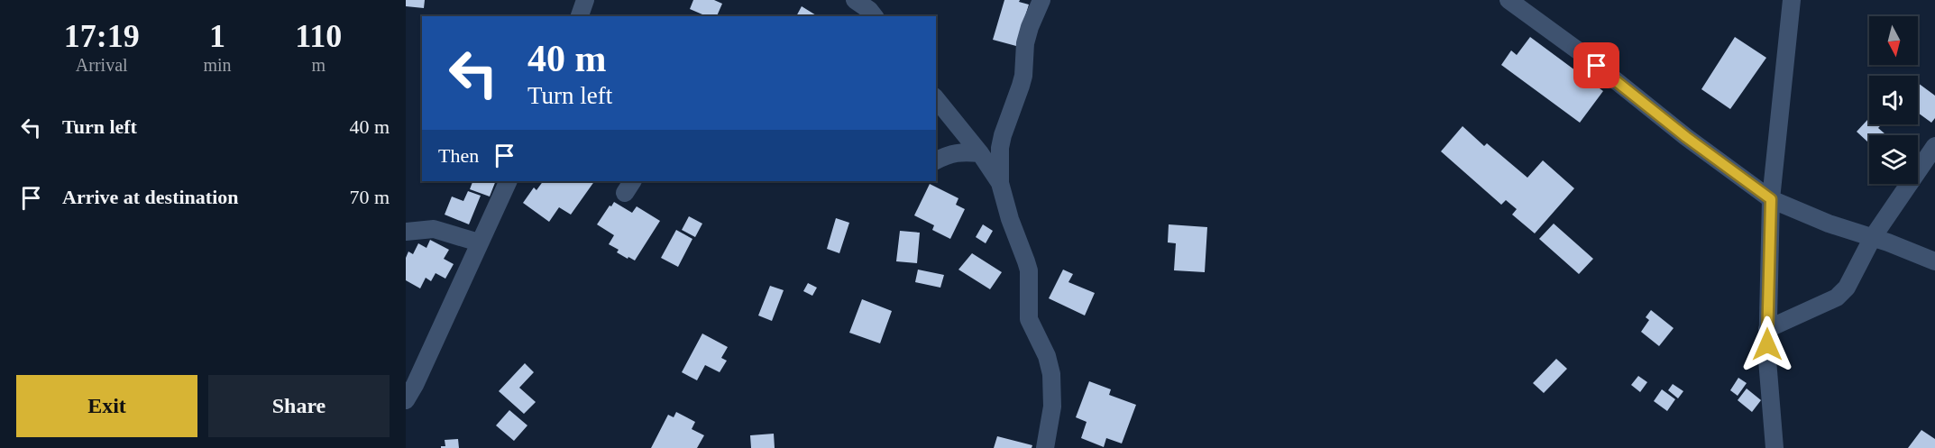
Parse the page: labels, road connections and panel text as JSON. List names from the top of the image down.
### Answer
{
  "north": "bottom",
  "page": {
    "eta": [
      "17:19",
      "Arrival",
      "1",
      "min",
      "110",
      "m"
    ],
    "turn": ["40 m", "Turn left"],
    "list": [
      {
        "name": "Turn left",
        "value": "40 m"
      },
      {
        "name": "Arrive at destination",
        "value": "70 m"
      }
    ],
    "then": "Then",
    "buttons": ["Exit", "Share"]
  }
}
